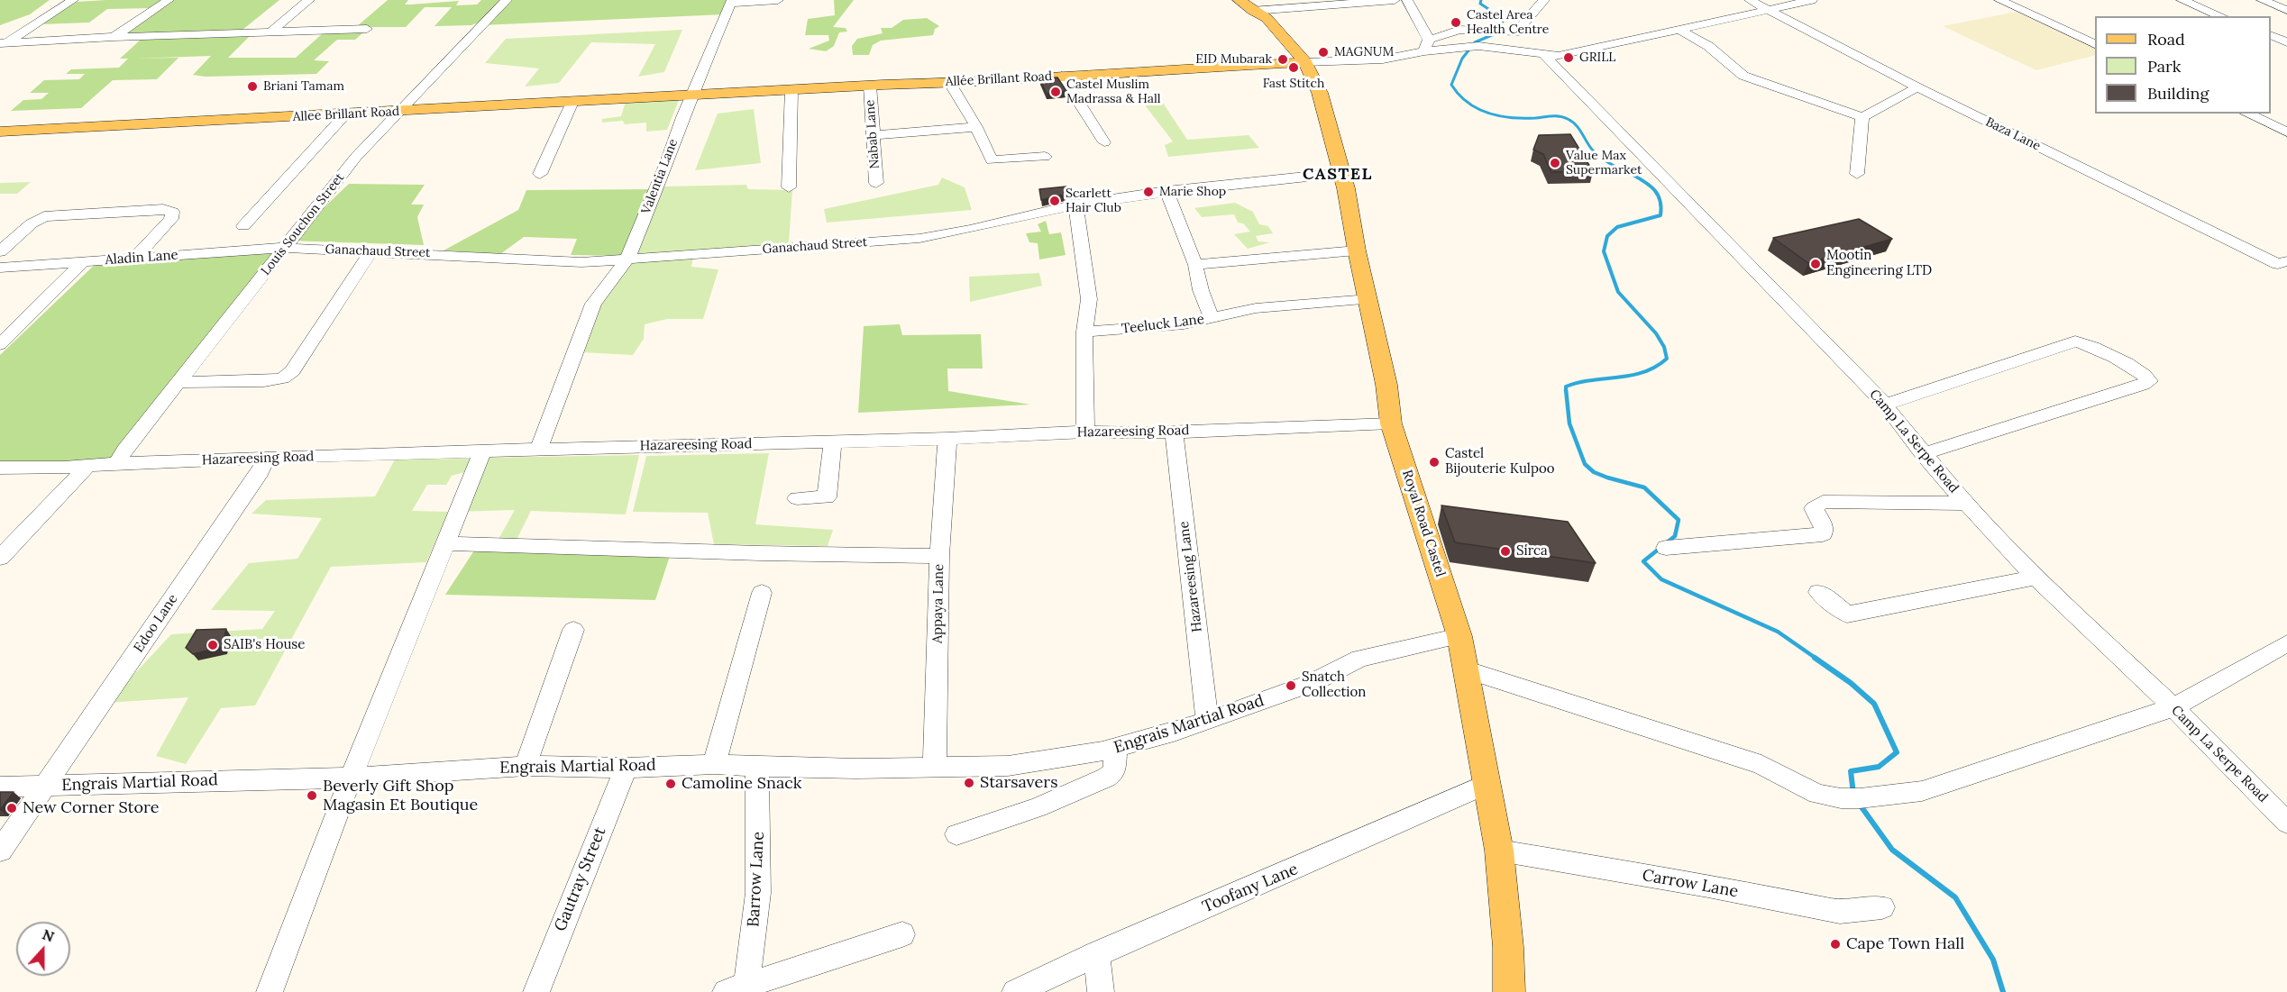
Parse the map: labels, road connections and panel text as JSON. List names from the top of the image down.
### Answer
{
  "streets": {
    "main road": ["Allée Brillant Road", "Allee Brillant Road", "Royal Road Castel"],
    "street": [
      "Nabab Lane",
      "Baza Lane",
      "Valentia Lane",
      "Louis Souchon Street",
      "Ganachaud Street",
      "Aladin Lane",
      "Teeluck Lane",
      "Hazareesing Road",
      "Camp La Serpe Road",
      "Hazareesing Lane",
      "Appaya Lane",
      "Edoo Lane",
      "Engrais Martial Road",
      "Gautray Street",
      "Barrow Lane",
      "Carrow Lane",
      "Toofany Lane"
    ]
  },
  "crossings": [
    ["Allée Brillant Road", "Allee Brillant Road"],
    ["Allée Brillant Road", "Nabab Lane"],
    ["Allée Brillant Road", "Valentia Lane"],
    ["Allée Brillant Road", "Royal Road Castel"],
    ["Allee Brillant Road", "Valentia Lane"],
    ["Allee Brillant Road", "Louis Souchon Street"],
    ["Valentia Lane", "Ganachaud Street"],
    ["Valentia Lane", "Hazareesing Road"],
    ["Louis Souchon Street", "Ganachaud Street"],
    ["Louis Souchon Street", "Aladin Lane"],
    ["Louis Souchon Street", "Hazareesing Road"],
    ["Ganachaud Street", "Aladin Lane"],
    ["Ganachaud Street", "Royal Road Castel"],
    ["Teeluck Lane", "Royal Road Castel"],
    ["Hazareesing Road", "Royal Road Castel"],
    ["Hazareesing Road", "Hazareesing Lane"],
    ["Hazareesing Road", "Appaya Lane"],
    ["Hazareesing Road", "Edoo Lane"],
    ["Royal Road Castel", "Engrais Martial Road"],
    ["Royal Road Castel", "Carrow Lane"],
    ["Royal Road Castel", "Toofany Lane"],
    ["Hazareesing Lane", "Engrais Martial Road"],
    ["Appaya Lane", "Engrais Martial Road"],
    ["Edoo Lane", "Engrais Martial Road"],
    ["Engrais Martial Road", "Gautray Street"],
    ["Engrais Martial Road", "Barrow Lane"]
  ],
  "districts": ["CASTEL"],
  "places": [
    "Castel Area Health Centre",
    "MAGNUM",
    "GRILL",
    "EID Mubarak",
    "Fast Stitch",
    "Briani Tamam",
    "Castel Muslim Madrassa & Hall",
    "Value Max Supermarket",
    "Marie Shop",
    "Scarlett Hair Club",
    "Mootin Engineering LTD",
    "Castel Bijouterie Kulpoo",
    "Sirca",
    "SAIB's House",
    "Snatch Collection",
    "Starsavers",
    "Camoline Snack",
    "Beverly Gift Shop Magasin Et Boutique",
    "New Corner Store",
    "Cape Town Hall"
  ],
  "legend": ["Road", "Park", "Building"],
  "north": "top"
}
